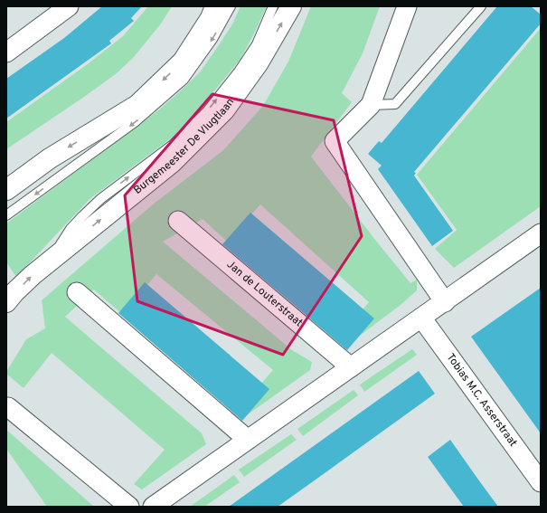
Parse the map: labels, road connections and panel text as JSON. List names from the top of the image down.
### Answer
{
  "streets": {
    "main road": ["Burgemeester De Vlugtlaan"],
    "street": ["Jan de Louterstraat", "Tobias M.C. Asserstraat"]
  }
}
